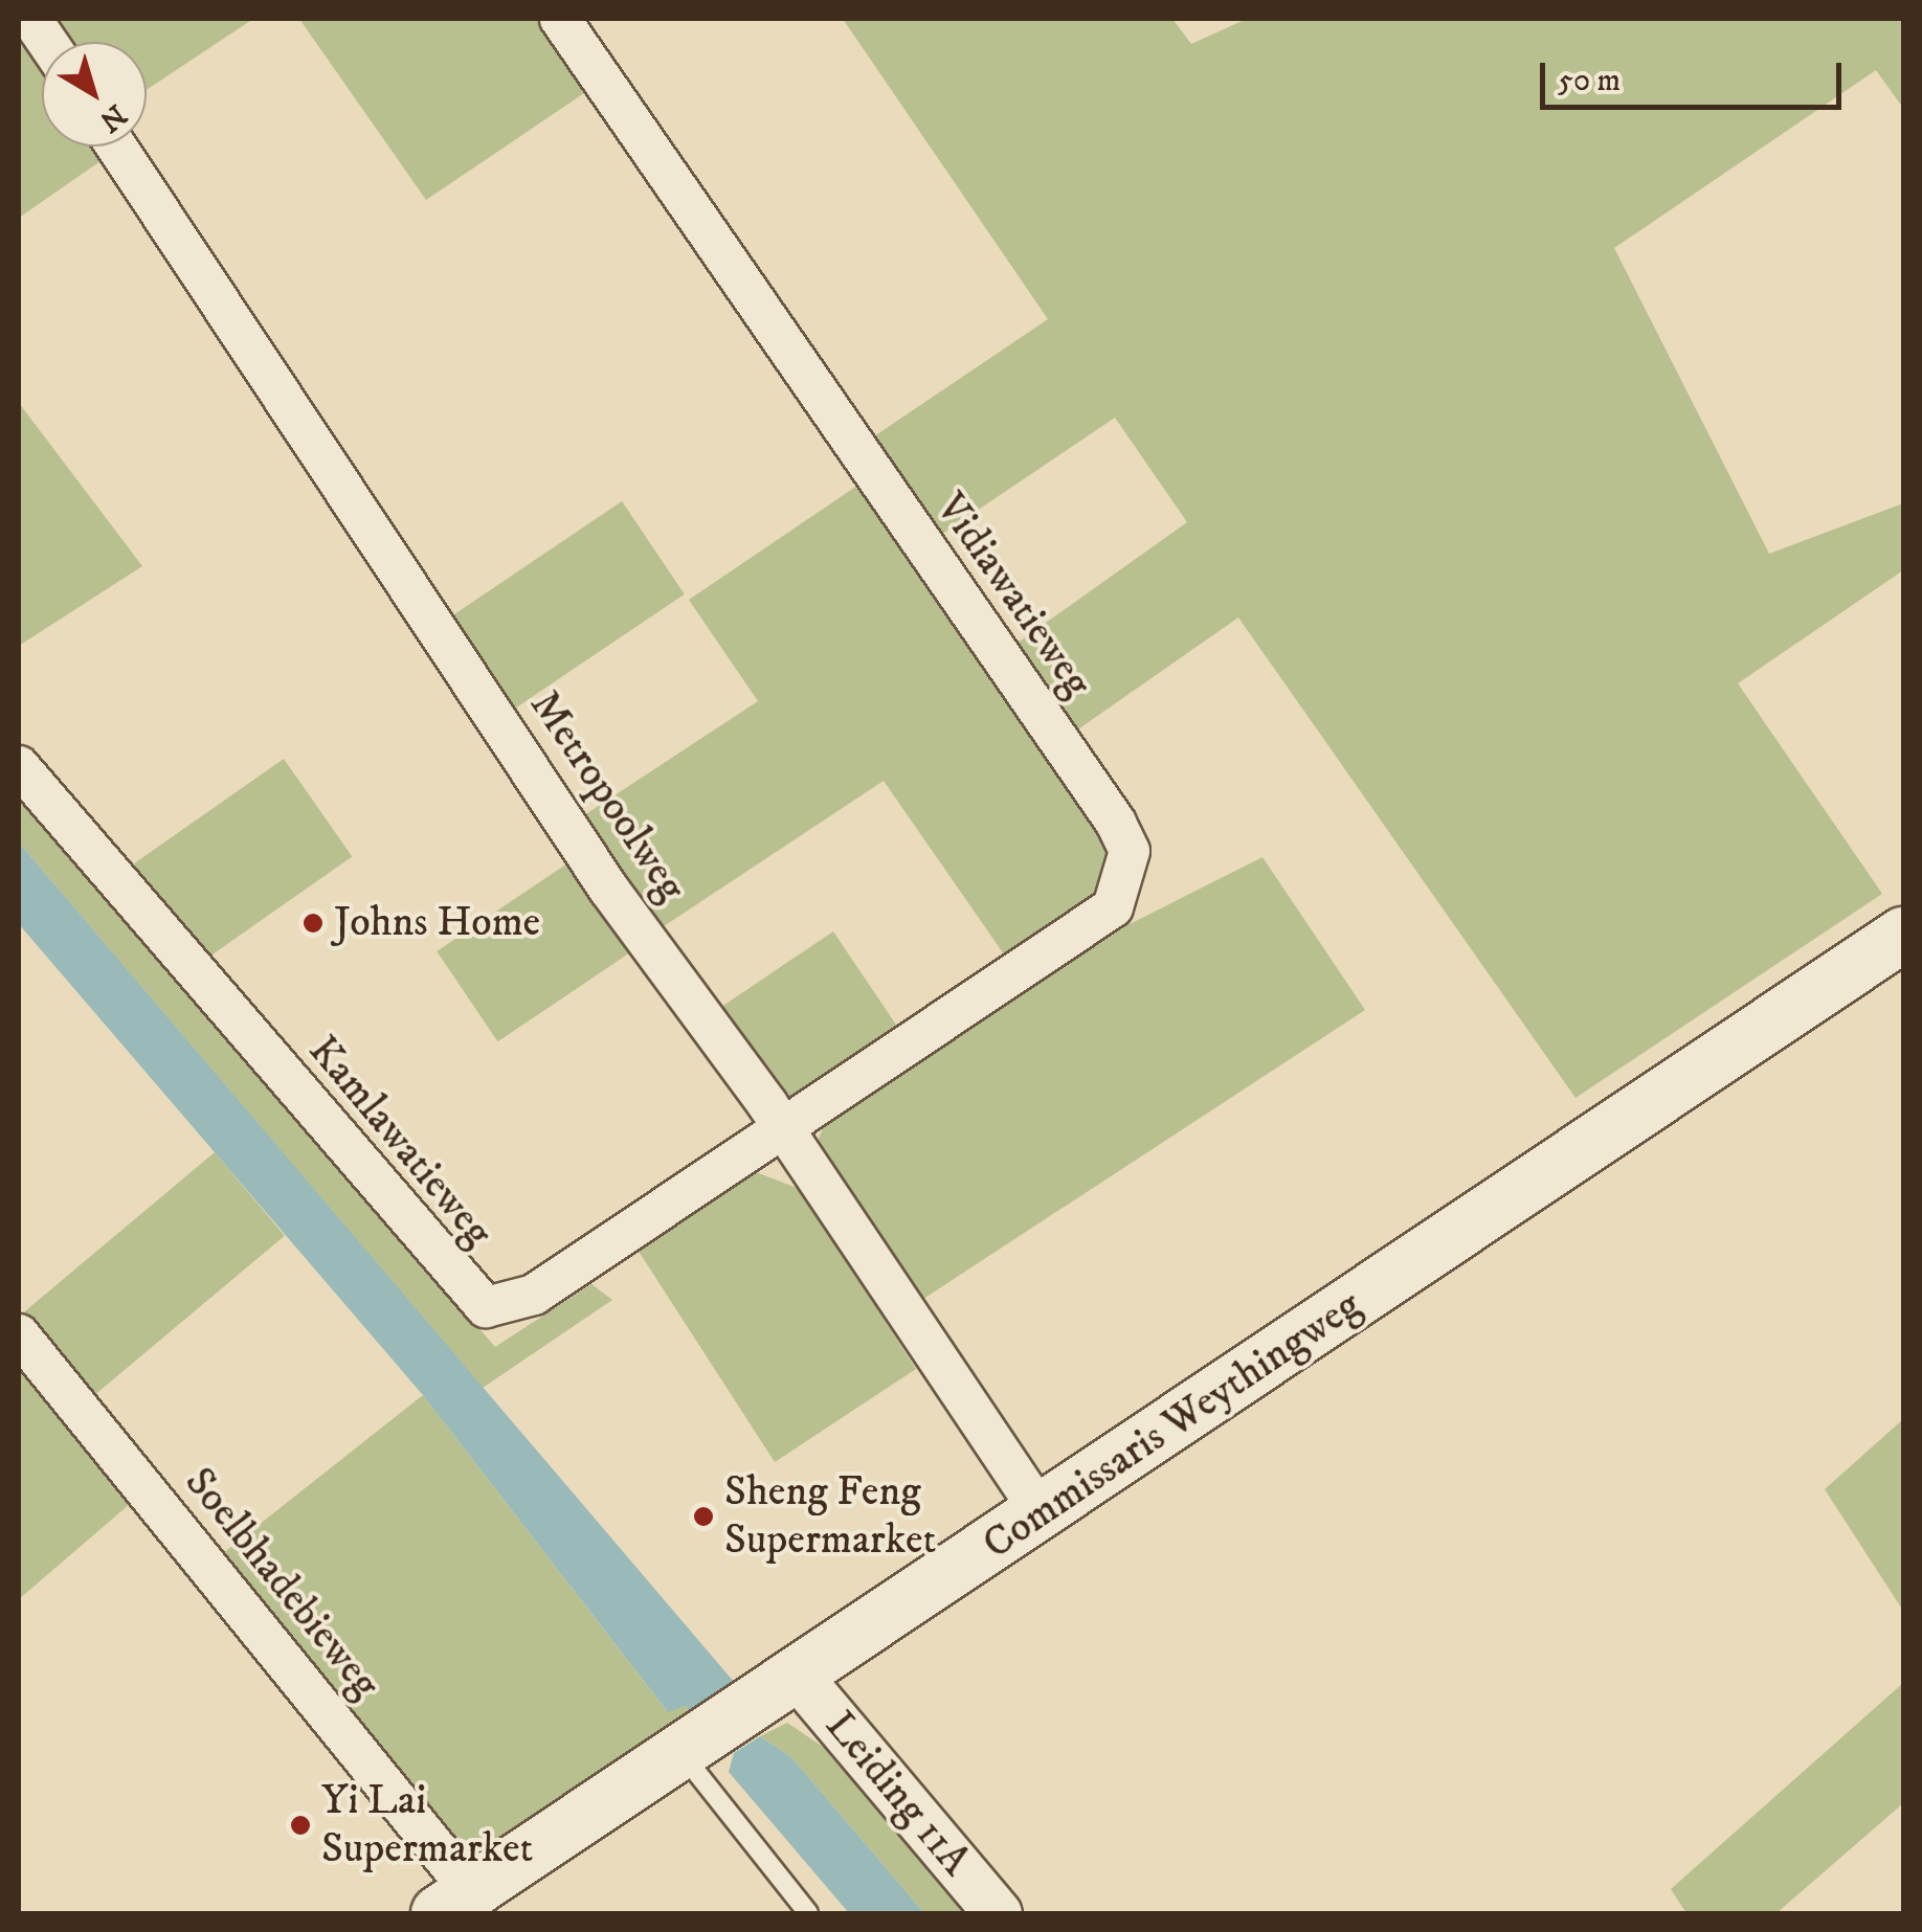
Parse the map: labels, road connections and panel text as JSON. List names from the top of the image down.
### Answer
{
  "streets": {
    "main road": ["Commissaris Weythingweg"],
    "street": [
      "Vidiawatieweg",
      "Metropoolweg",
      "Kamlawatieweg",
      "Soelbhadebieweg",
      "Leiding 11A"
    ]
  },
  "crossings": [
    ["Vidiawatieweg", "Metropoolweg"],
    ["Vidiawatieweg", "Kamlawatieweg"],
    ["Metropoolweg", "Kamlawatieweg"],
    ["Metropoolweg", "Commissaris Weythingweg"],
    ["Commissaris Weythingweg", "Soelbhadebieweg"],
    ["Commissaris Weythingweg", "Leiding 11A"]
  ],
  "places": ["Johns Home", "Sheng Feng Supermarket", "Yi Lai Supermarket"],
  "scale_bar": "50 m",
  "north": "bottom right"
}
